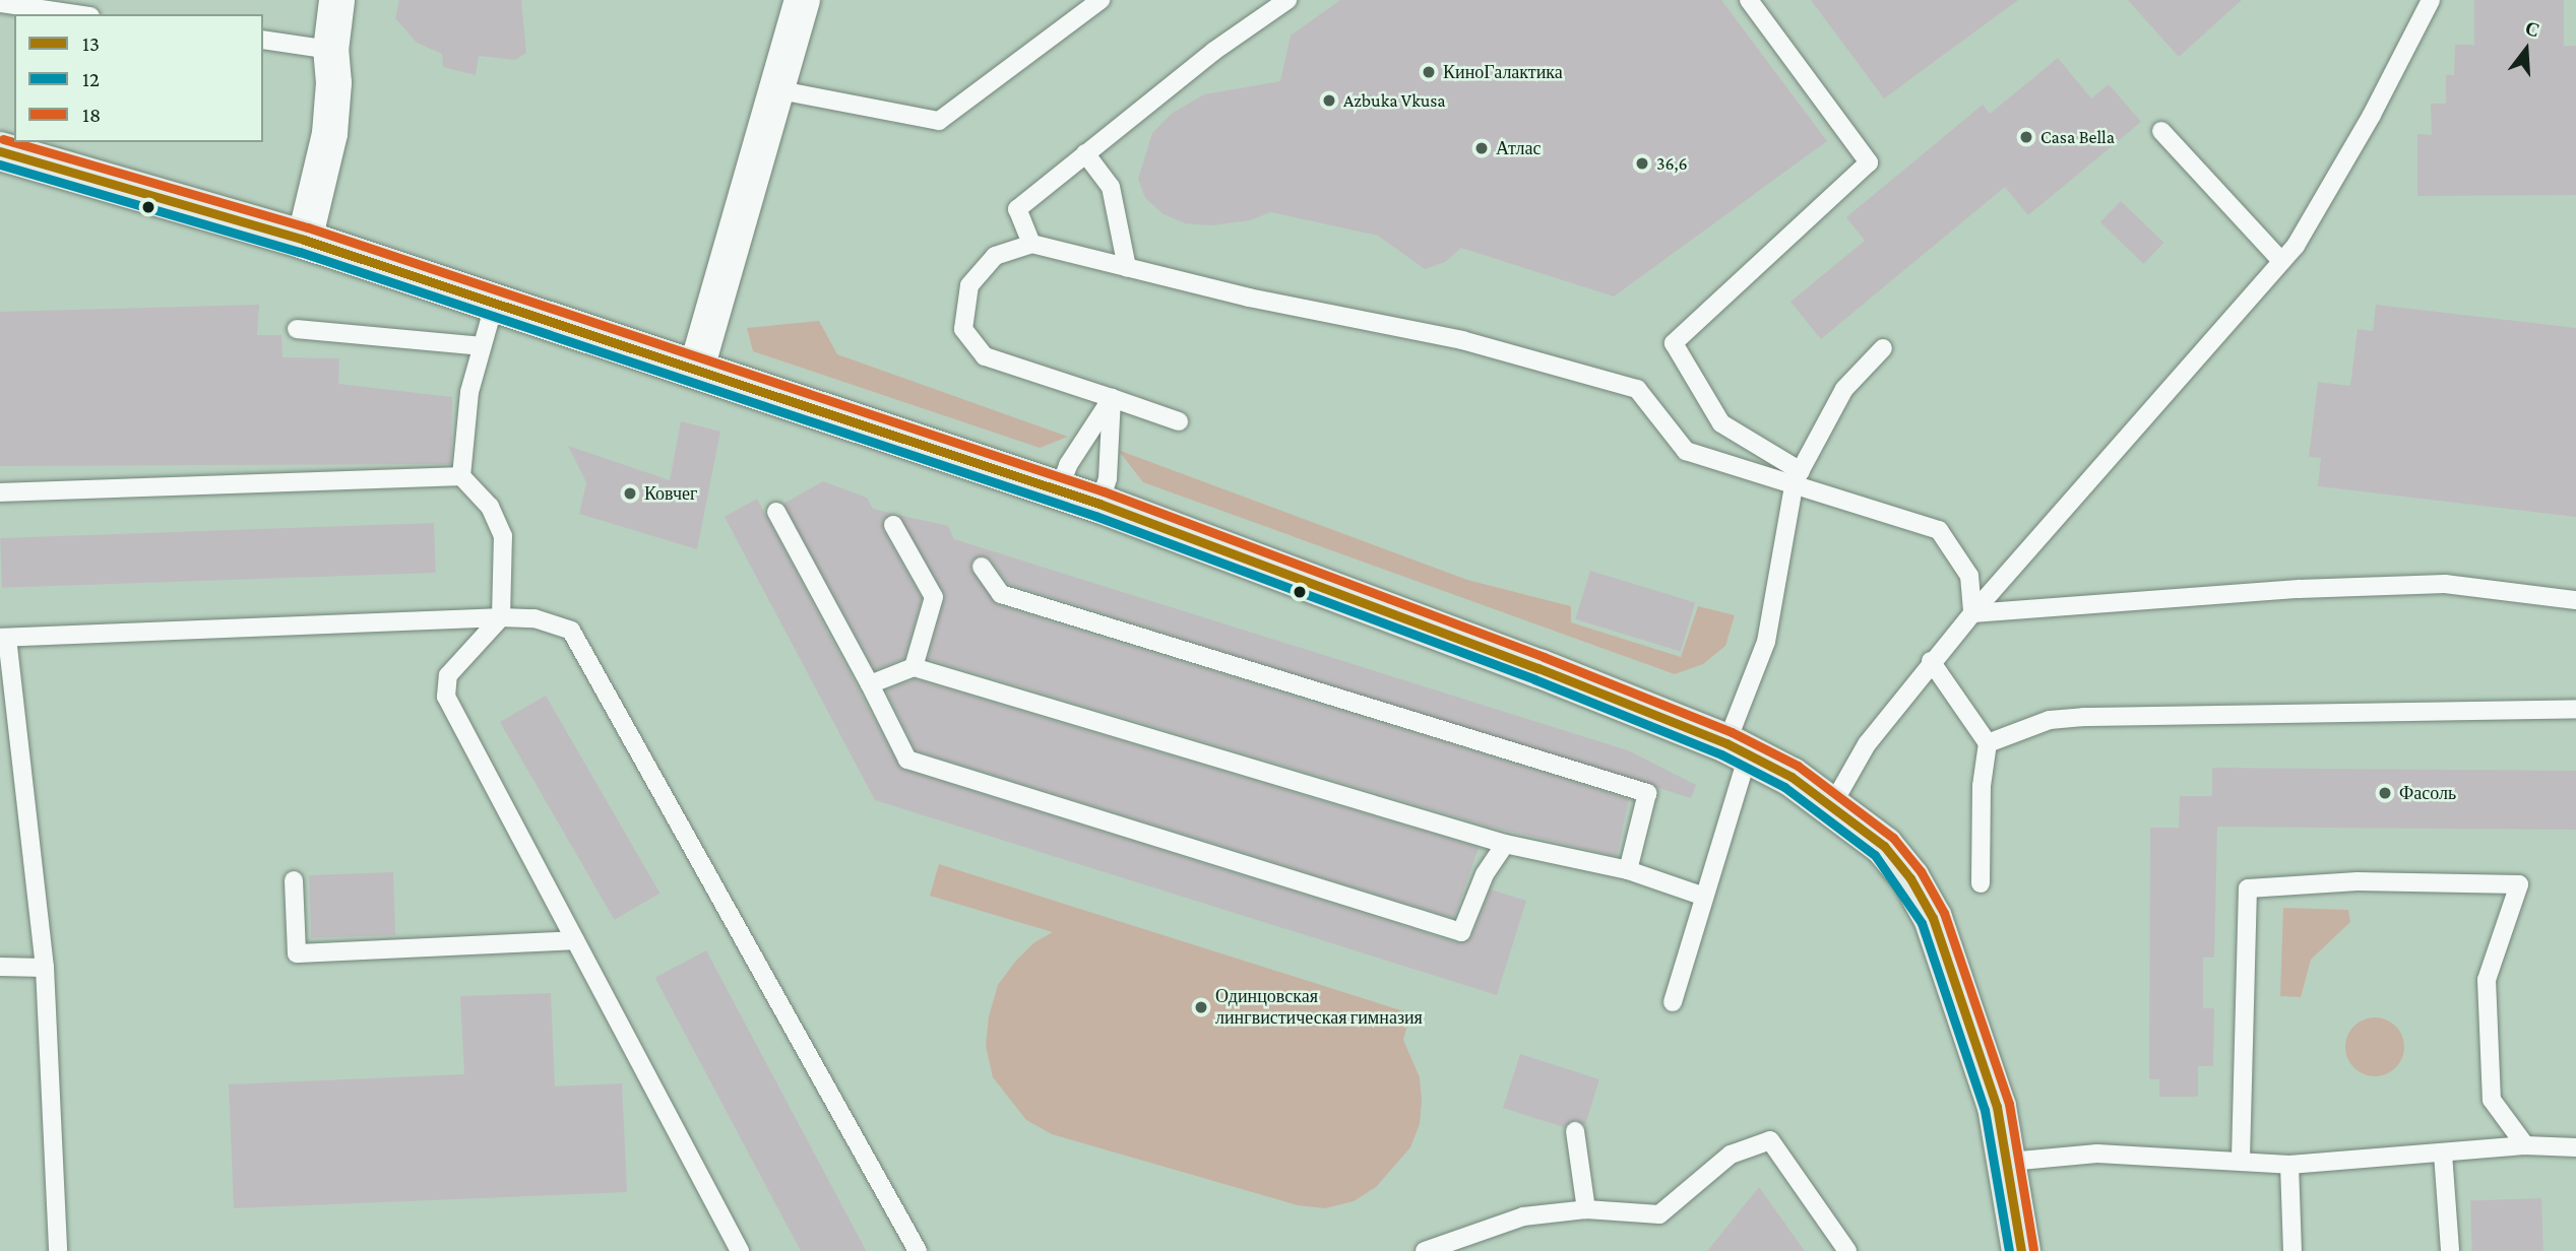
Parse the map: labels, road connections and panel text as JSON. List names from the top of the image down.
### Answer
{
  "places": [
    "КиноГалактика",
    "Azbuka Vkusa",
    "Casa Bella",
    "Атлас",
    "36,6",
    "Ковчег",
    "Фасоль",
    "Одинцовская лингвистическая гимназия"
  ],
  "lines": ["transit line 18", "transit line 13", "transit line 12"],
  "legend": ["13", "12", "18"],
  "north": "top"
}
